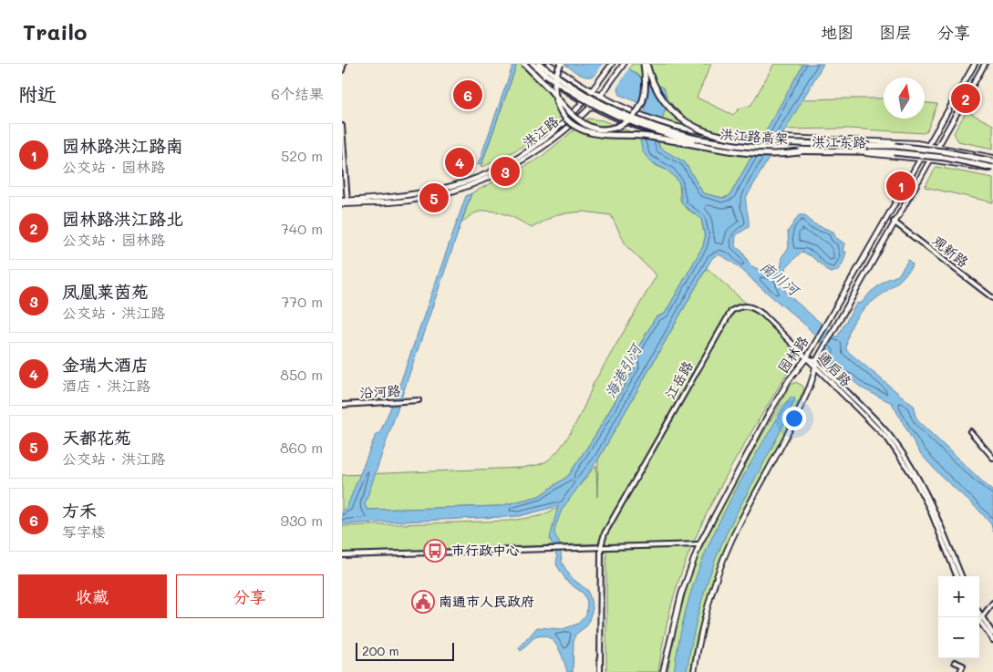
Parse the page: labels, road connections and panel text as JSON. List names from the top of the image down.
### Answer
{
  "streets": {
    "highway": ["洪江路高架"],
    "main road": ["洪江路", "洪江东路", "园林路"],
    "street": [
      "观新路",
      "通启路",
      "江岳路",
      "沿河路"
    ]
  },
  "crossings": [
    ["洪江路", "洪江东路"],
    ["洪江路高架", "洪江东路"],
    ["洪江东路", "园林路"],
    ["观新路", "园林路"],
    ["园林路", "通启路"],
    ["园林路", "江岳路"],
    ["通启路", "江岳路"]
  ],
  "water": ["南川河", "海港引河"],
  "places": {
    "bus stop": ["市行政中心"],
    "public building": ["南通市人民政府"]
  },
  "scale_bar": "200 m",
  "north": "top",
  "page": {
    "header": "Trailo",
    "nav": ["地图", "图层", "分享"],
    "heading": ["附近", "6个结果"],
    "pins": [
      "6",
      "2",
      "4",
      "3",
      "1",
      "5"
    ],
    "list": [
      {
        "mark": "1",
        "name": "园林路洪江路南",
        "note": "公交站 · 园林路",
        "value": "520 m"
      },
      {
        "mark": "2",
        "name": "园林路洪江路北",
        "note": "公交站 · 园林路",
        "value": "740 m"
      },
      {
        "mark": "3",
        "name": "凤凰莱茵苑",
        "note": "公交站 · 洪江路",
        "value": "770 m"
      },
      {
        "mark": "4",
        "name": "金瑞大酒店",
        "note": "酒店 · 洪江路",
        "value": "850 m"
      },
      {
        "mark": "5",
        "name": "天都花苑",
        "note": "公交站 · 洪江路",
        "value": "860 m"
      },
      {
        "mark": "6",
        "name": "方禾",
        "note": "写字楼",
        "value": "930 m"
      }
    ],
    "buttons": ["收藏", "分享"],
    "map_buttons": ["+", "−"],
    "scale": "200 m"
  }
}
